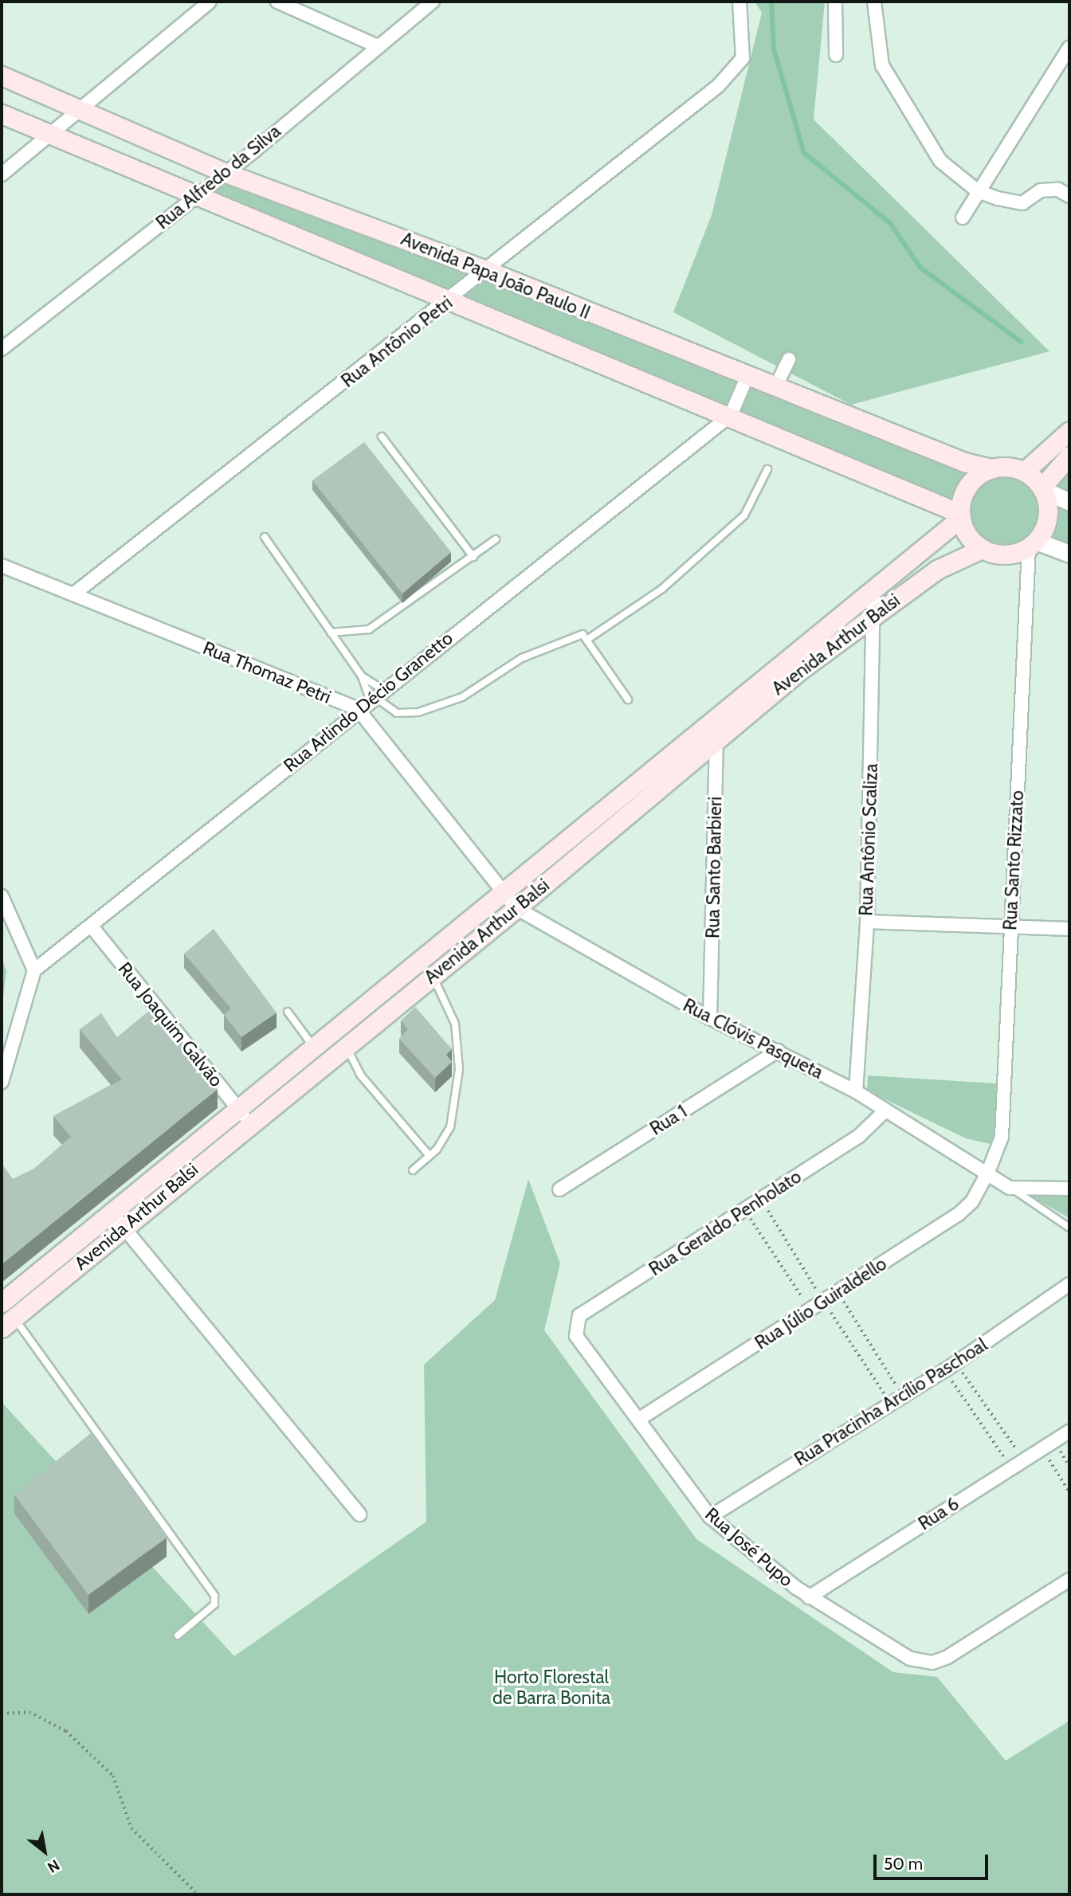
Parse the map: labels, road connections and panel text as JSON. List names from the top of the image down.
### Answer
{
  "streets": {
    "main road": ["Avenida Papa João Paulo II", "Avenida Arthur Balsi"],
    "street": [
      "Rua Alfredo da Silva",
      "Rua Antônio Petri",
      "Rua Thomaz Petri",
      "Rua Arlindo Décio Granetto",
      "Rua Antônio Scaliza",
      "Rua Santo Rizzato",
      "Rua Santo Barbieri",
      "Rua Joaquim Galvão",
      "Rua Clóvis Pasqueta",
      "Rua 1",
      "Rua Geraldo Penholato",
      "Rua Júlio Guiraldello",
      "Rua Pracinha Arcílio Paschoal",
      "Rua 6",
      "Rua José Pupo"
    ]
  },
  "crossings": [
    ["Rua Alfredo da Silva", "Avenida Papa João Paulo II"],
    ["Avenida Papa João Paulo II", "Rua Antônio Petri"],
    ["Avenida Papa João Paulo II", "Avenida Arthur Balsi"],
    ["Avenida Papa João Paulo II", "Rua Santo Rizzato"],
    ["Rua Antônio Petri", "Rua Thomaz Petri"],
    ["Avenida Arthur Balsi", "Rua Thomaz Petri"],
    ["Avenida Arthur Balsi", "Rua Antônio Scaliza"],
    ["Avenida Arthur Balsi", "Rua Santo Rizzato"],
    ["Avenida Arthur Balsi", "Rua Santo Barbieri"],
    ["Avenida Arthur Balsi", "Rua Joaquim Galvão"],
    ["Avenida Arthur Balsi", "Rua Clóvis Pasqueta"],
    ["Rua Thomaz Petri", "Rua Arlindo Décio Granetto"],
    ["Rua Thomaz Petri", "Rua Clóvis Pasqueta"],
    ["Rua Arlindo Décio Granetto", "Rua Joaquim Galvão"],
    ["Rua Antônio Scaliza", "Rua Clóvis Pasqueta"],
    ["Rua Santo Rizzato", "Rua Clóvis Pasqueta"],
    ["Rua Santo Rizzato", "Rua Júlio Guiraldello"],
    ["Rua Santo Barbieri", "Rua Clóvis Pasqueta"],
    ["Rua Clóvis Pasqueta", "Rua 1"],
    ["Rua Clóvis Pasqueta", "Rua Geraldo Penholato"],
    ["Rua Clóvis Pasqueta", "Rua Júlio Guiraldello"],
    ["Rua Geraldo Penholato", "Rua José Pupo"],
    ["Rua Júlio Guiraldello", "Rua José Pupo"],
    ["Rua Pracinha Arcílio Paschoal", "Rua José Pupo"],
    ["Rua 6", "Rua José Pupo"]
  ],
  "parks": ["Horto Florestal de Barra Bonita"],
  "scale_bar": "50 m",
  "north": "bottom right"
}
